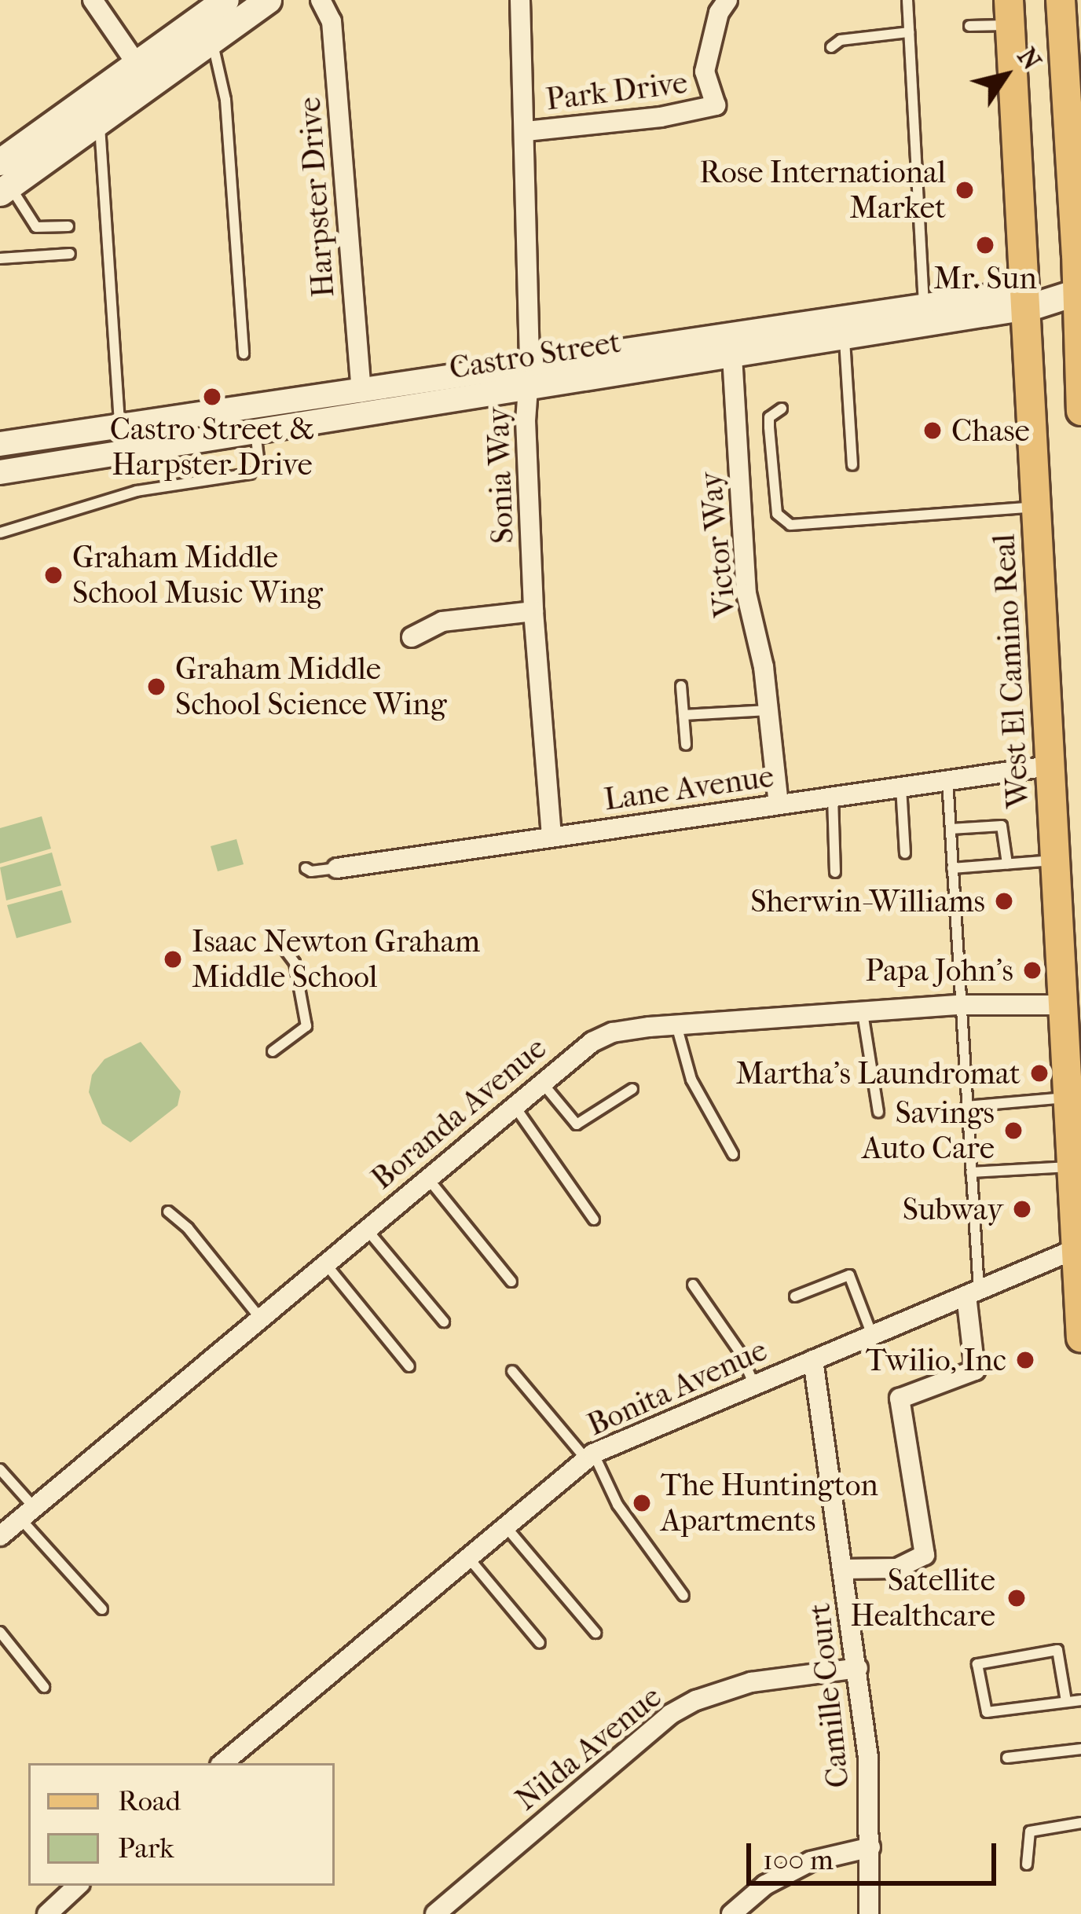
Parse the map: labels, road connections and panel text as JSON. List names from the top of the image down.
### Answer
{
  "streets": {
    "main road": ["Castro Street", "West El Camino Real"],
    "street": [
      "Park Drive",
      "Harpster Drive",
      "Sonia Way",
      "Victor Way",
      "Lane Avenue",
      "Boranda Avenue",
      "Bonita Avenue",
      "Camille Court",
      "Nilda Avenue"
    ]
  },
  "crossings": [
    ["Park Drive", "Sonia Way"],
    ["Harpster Drive", "Castro Street"],
    ["Castro Street", "Sonia Way"],
    ["Castro Street", "Victor Way"],
    ["Castro Street", "West El Camino Real"],
    ["Sonia Way", "Lane Avenue"],
    ["Victor Way", "Lane Avenue"],
    ["West El Camino Real", "Lane Avenue"],
    ["West El Camino Real", "Boranda Avenue"],
    ["West El Camino Real", "Bonita Avenue"],
    ["Bonita Avenue", "Camille Court"],
    ["Camille Court", "Nilda Avenue"]
  ],
  "places": [
    "Rose International Market",
    "Mr. Sun",
    "Castro Street & Harpster Drive",
    "Chase",
    "Graham Middle School Music Wing",
    "Graham Middle School Science Wing",
    "Sherwin-Williams",
    "Isaac Newton Graham Middle School",
    "Papa John's",
    "Martha's Laundromat",
    "Savings Auto Care",
    "Subway",
    "Twilio, Inc",
    "The Huntington Apartments",
    "Satellite Healthcare"
  ],
  "legend": ["Road", "Park"],
  "scale_bar": "100 m",
  "north": "top right"
}
